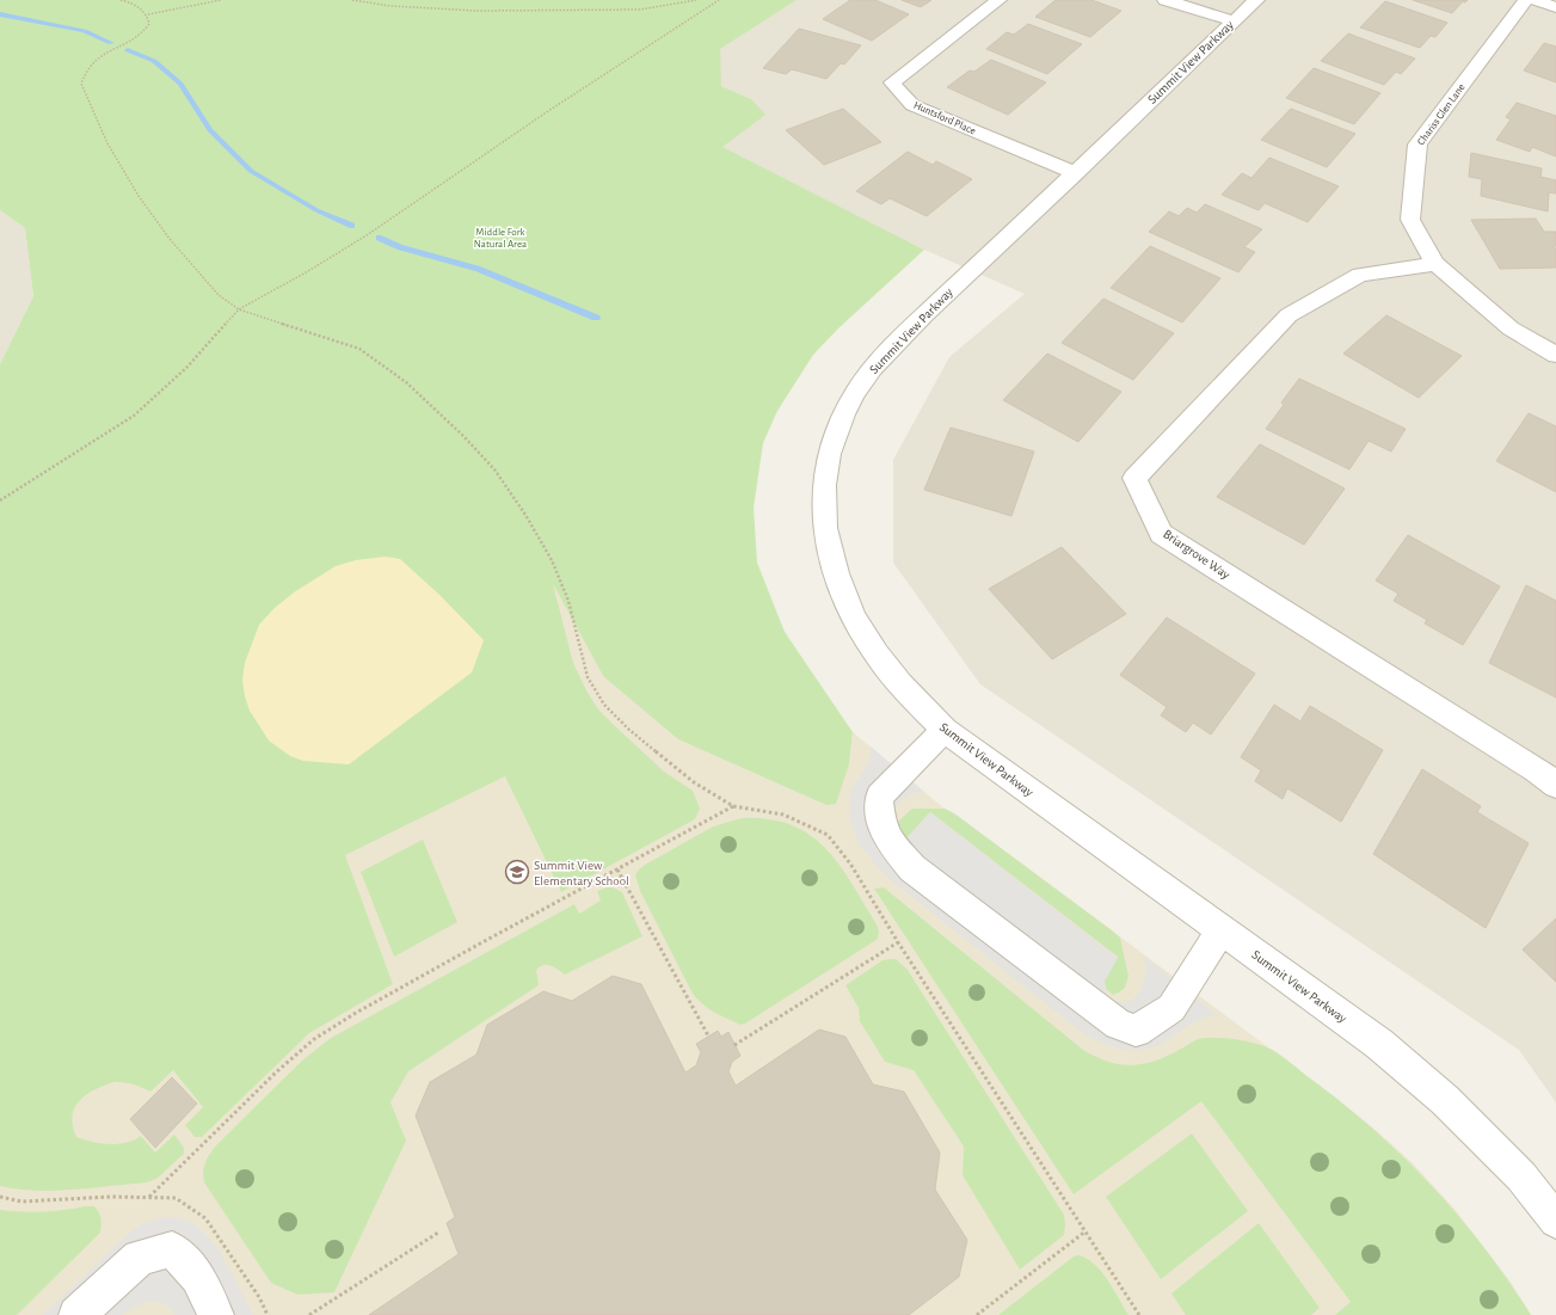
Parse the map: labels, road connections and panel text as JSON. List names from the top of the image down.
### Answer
{
  "streets": {
    "street": [
      "Summit View Parkway",
      "Chariss Glen Lane",
      "Huntsford Place",
      "Briargrove Way"
    ]
  },
  "crossings": [
    ["Summit View Parkway", "Huntsford Place"],
    ["Chariss Glen Lane", "Briargrove Way"]
  ],
  "parks": ["Middle Fork Natural Area"],
  "places": {
    "school or university": ["Summit View Elementary School"]
  }
}
